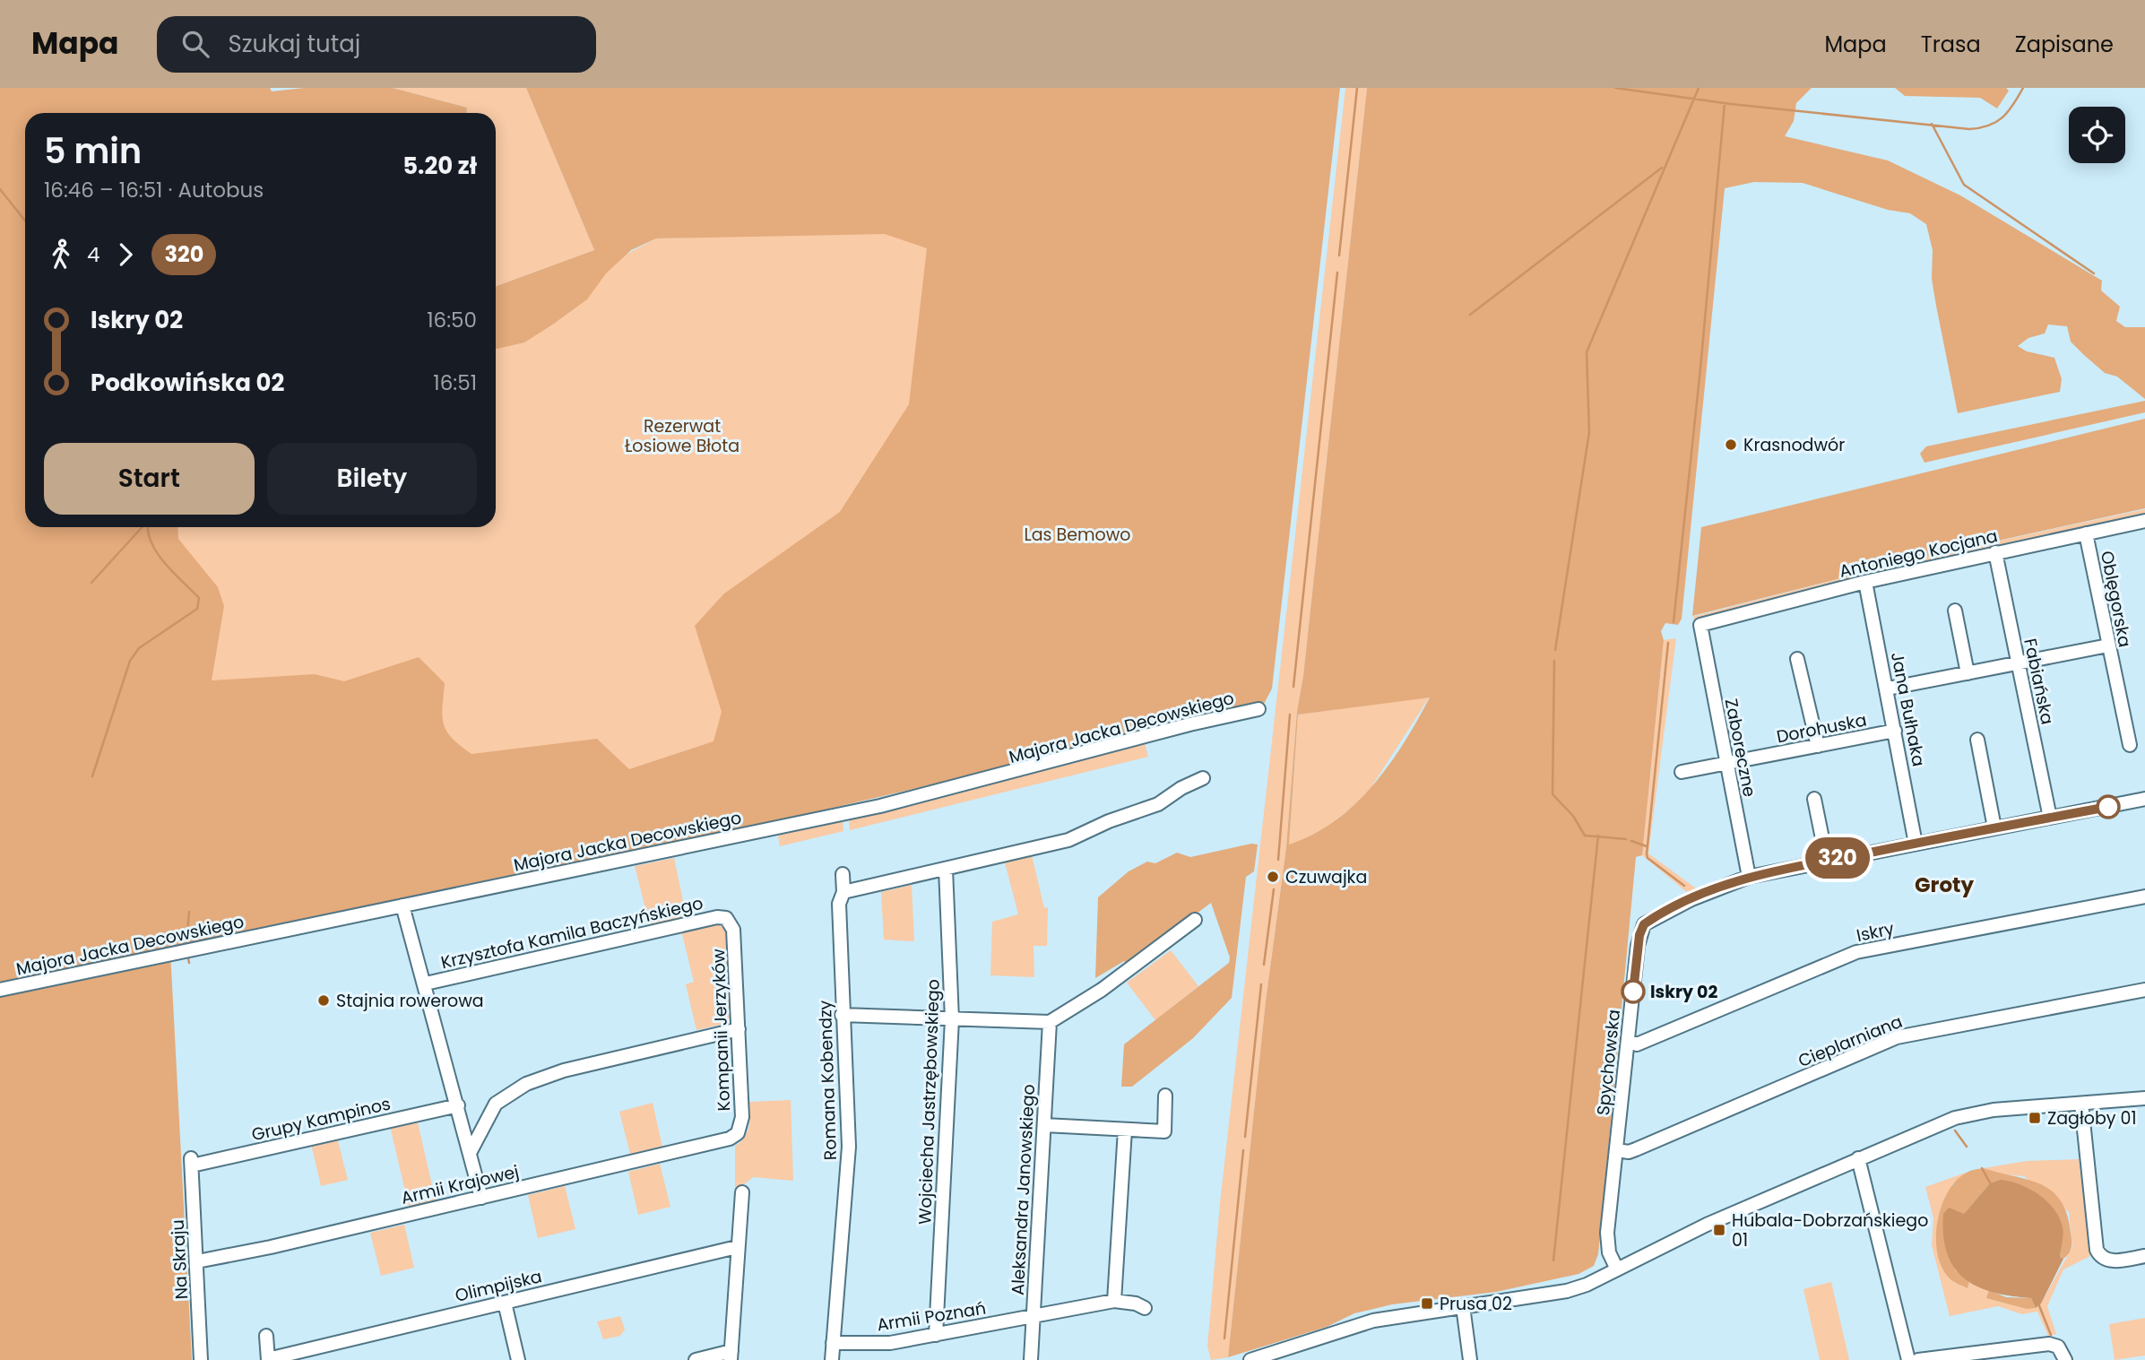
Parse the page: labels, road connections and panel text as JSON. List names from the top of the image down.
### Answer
{
  "streets": {
    "street": [
      "Antoniego Kocjana",
      "Oblęgorska",
      "Fabiańska",
      "Jana Bułhaka",
      "Majora Jacka Decowskiego",
      "Dorohuska",
      "Zaboreczne",
      "Iskry",
      "Krzysztofa Kamila Baczyńskiego",
      "Kompanii Jerzyków",
      "Cieplarniana",
      "Spychowska",
      "Romana Kobendzy",
      "Wojciecha Jastrzębowskiego",
      "Grupy Kampinos",
      "Armii Krajowej",
      "Aleksandra Janowskiego",
      "Na Skraju",
      "Olimpijska",
      "Armii Poznań"
    ]
  },
  "crossings": [
    ["Antoniego Kocjana", "Oblęgorska"],
    ["Antoniego Kocjana", "Fabiańska"],
    ["Antoniego Kocjana", "Jana Bułhaka"],
    ["Antoniego Kocjana", "Zaboreczne"],
    ["Fabiańska", "Spychowska"],
    ["Jana Bułhaka", "Dorohuska"],
    ["Jana Bułhaka", "Spychowska"],
    ["Dorohuska", "Zaboreczne"],
    ["Zaboreczne", "Spychowska"],
    ["Iskry", "Spychowska"],
    ["Krzysztofa Kamila Baczyńskiego", "Kompanii Jerzyków"],
    ["Kompanii Jerzyków", "Armii Krajowej"],
    ["Cieplarniana", "Spychowska"],
    ["Romana Kobendzy", "Armii Poznań"],
    ["Wojciecha Jastrzębowskiego", "Armii Poznań"],
    ["Grupy Kampinos", "Na Skraju"],
    ["Armii Krajowej", "Na Skraju"],
    ["Aleksandra Janowskiego", "Armii Poznań"]
  ],
  "districts": ["Groty"],
  "parks": ["Rezerwat Łosiowe Błota", "Las Bemowo"],
  "places": {
    "other": [
      "Krasnodwór",
      "Czuwajka",
      "Iskry 02",
      "Stajnia rowerowa"
    ],
    "transit": ["Zagłoby 01", "Hubala-Dobrzańskiego 01", "Prusa 02"]
  },
  "lines": ["bus line 320"],
  "page": {
    "header": "Mapa",
    "search": "Szukaj tutaj",
    "nav": ["Mapa", "Trasa", "Zapisane"],
    "on_map": "320",
    "heading": ["5 min", "16:46 – 16:51 · Autobus", "5.20 zł"],
    "legs": ["4", "320"],
    "list": [
      {
        "name": "Iskry 02",
        "value": "16:50"
      },
      {
        "name": "Podkowińska 02",
        "value": "16:51"
      }
    ],
    "buttons": ["Start", "Bilety"]
  }
}
